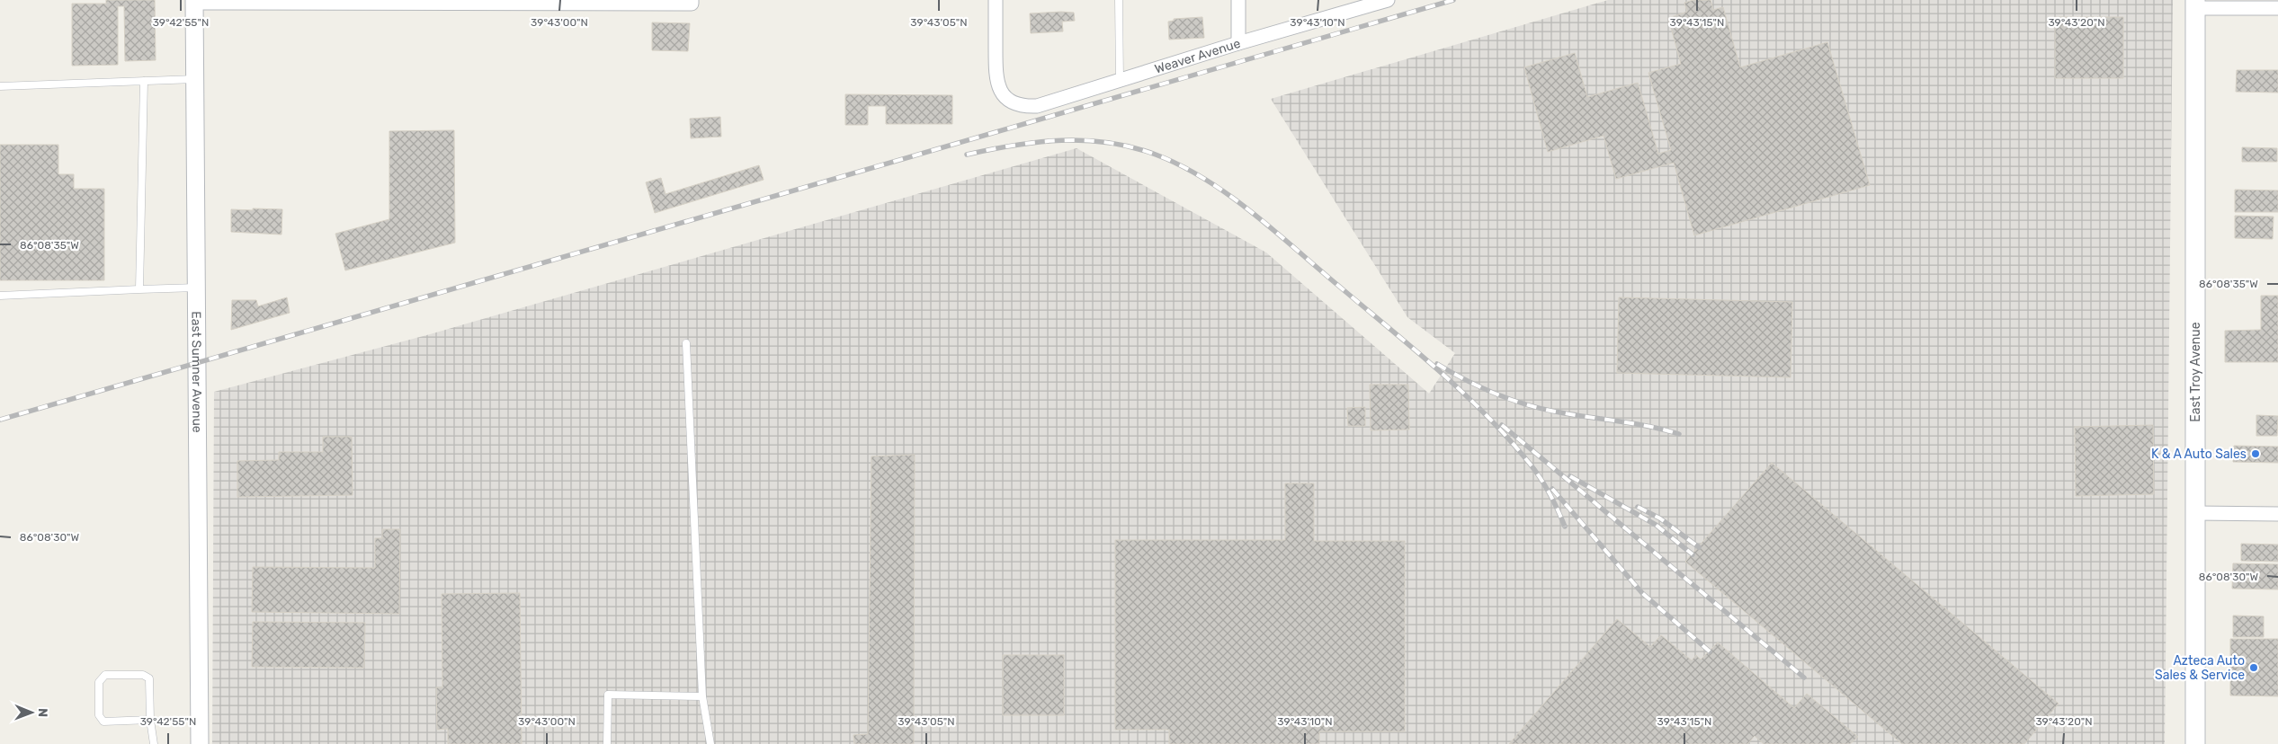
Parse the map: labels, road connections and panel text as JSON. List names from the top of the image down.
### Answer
{
  "streets": {
    "main road": ["East Troy Avenue"],
    "street": ["Weaver Avenue", "East Sumner Avenue"]
  },
  "places": ["K & A Auto Sales", "Azteca Auto Sales & Service"],
  "north": "right",
  "coordinates": [
    "39°42'55\"N",
    "39°43'00\"N",
    "39°43'05\"N",
    "39°43'10\"N",
    "39°43'15\"N",
    "39°43'20\"N",
    "86°08'35\"W",
    "86°08'30\"W"
  ]
}
